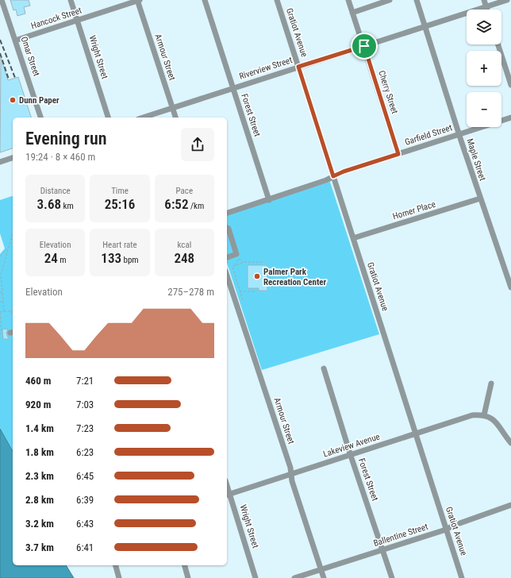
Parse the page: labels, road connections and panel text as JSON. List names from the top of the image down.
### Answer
{
  "streets": {
    "street": [
      "Hancock Street",
      "Gratiot Avenue",
      "Omar Street",
      "Wright Street",
      "Armour Street",
      "Riverview Street",
      "Cherry Street",
      "Forest Street",
      "Garfield Street",
      "Maple Street",
      "Homer Place",
      "Lakeview Avenue",
      "Ballentine Street"
    ]
  },
  "crossings": [
    ["Hancock Street", "Omar Street"],
    ["Hancock Street", "Wright Street"],
    ["Hancock Street", "Armour Street"],
    ["Gratiot Avenue", "Riverview Street"],
    ["Gratiot Avenue", "Garfield Street"],
    ["Gratiot Avenue", "Homer Place"],
    ["Gratiot Avenue", "Lakeview Avenue"],
    ["Gratiot Avenue", "Ballentine Street"],
    ["Wright Street", "Lakeview Avenue"],
    ["Armour Street", "Riverview Street"],
    ["Armour Street", "Lakeview Avenue"],
    ["Armour Street", "Ballentine Street"],
    ["Riverview Street", "Cherry Street"],
    ["Riverview Street", "Forest Street"],
    ["Riverview Street", "Maple Street"],
    ["Cherry Street", "Garfield Street"],
    ["Forest Street", "Garfield Street"],
    ["Forest Street", "Lakeview Avenue"],
    ["Forest Street", "Ballentine Street"],
    ["Garfield Street", "Maple Street"],
    ["Maple Street", "Homer Place"]
  ],
  "places": ["Dunn Paper", "Palmer Park Recreation Center"],
  "page": {
    "map_buttons": ["+", "−"],
    "heading": ["Evening run", "19:24 · 8 × 460 m"],
    "stats": [
      ["Distance", "3.68 km"],
      ["Time", "25:16"],
      ["Pace", "6:52 /km"],
      ["Elevation", "24 m"],
      ["Heart rate", "133 bpm"],
      ["kcal", "248"]
    ],
    "chart": ["Elevation", "275–278 m"],
    "list": [
      {
        "name": "460 m",
        "note": "7:21"
      },
      {
        "name": "920 m",
        "note": "7:03"
      },
      {
        "name": "1.4 km",
        "note": "7:23"
      },
      {
        "name": "1.8 km",
        "note": "6:23"
      },
      {
        "name": "2.3 km",
        "note": "6:45"
      },
      {
        "name": "2.8 km",
        "note": "6:39"
      },
      {
        "name": "3.2 km",
        "note": "6:43"
      },
      {
        "name": "3.7 km",
        "note": "6:41"
      }
    ]
  }
}
